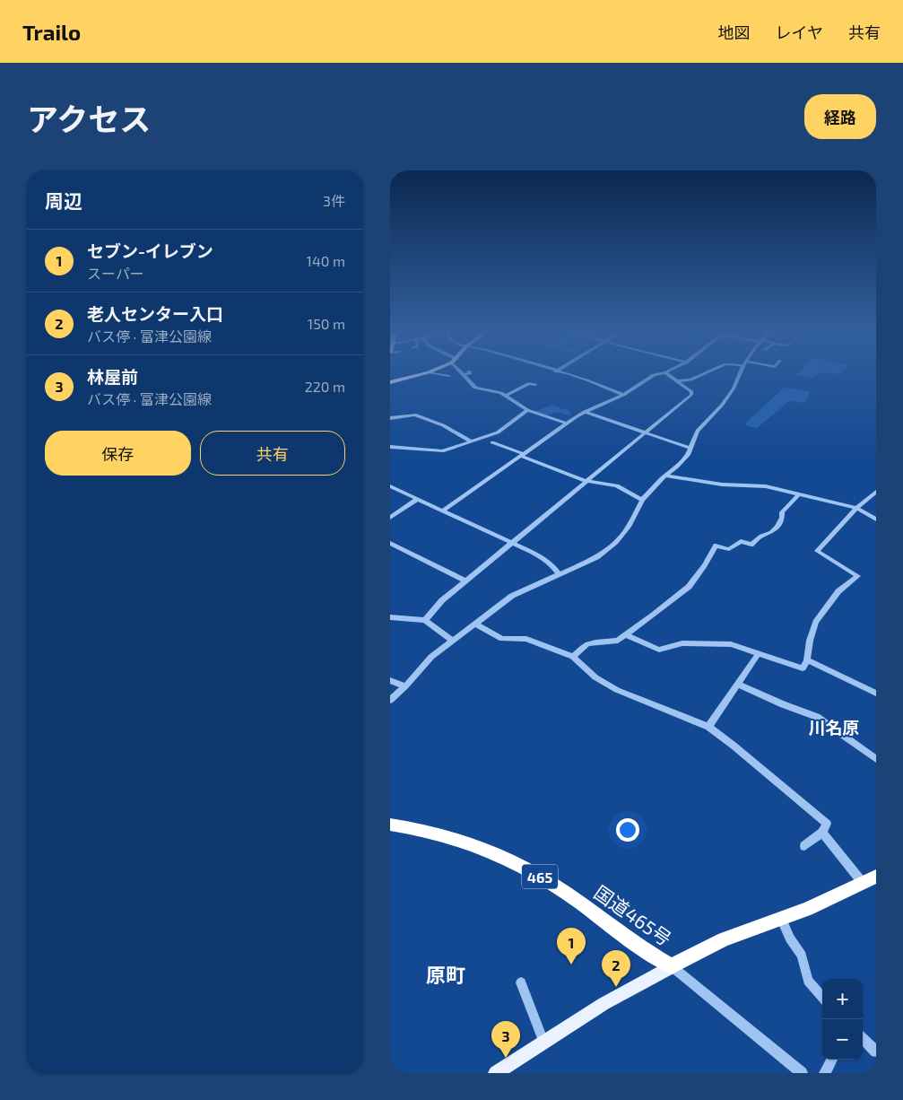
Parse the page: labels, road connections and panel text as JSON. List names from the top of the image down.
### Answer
{
  "streets": {
    "highway": ["465", "国道465号"]
  },
  "districts": ["川名原", "原町"],
  "page": {
    "header": "Trailo",
    "nav": ["地図", "レイヤ", "共有"],
    "title": "アクセス",
    "buttons": [
      "経路",
      ["保存", "共有"]
    ],
    "heading": ["周辺", "3件"],
    "list": [
      {
        "mark": "1",
        "name": "セブン-イレブン",
        "note": "スーパー",
        "value": "140 m"
      },
      {
        "mark": "2",
        "name": "老人センター入口",
        "note": "バス停 · 富津公園線",
        "value": "150 m"
      },
      {
        "mark": "3",
        "name": "林屋前",
        "note": "バス停 · 富津公園線",
        "value": "220 m"
      }
    ],
    "pins": ["1", "2", "3"],
    "map_buttons": ["+", "−"]
  }
}
